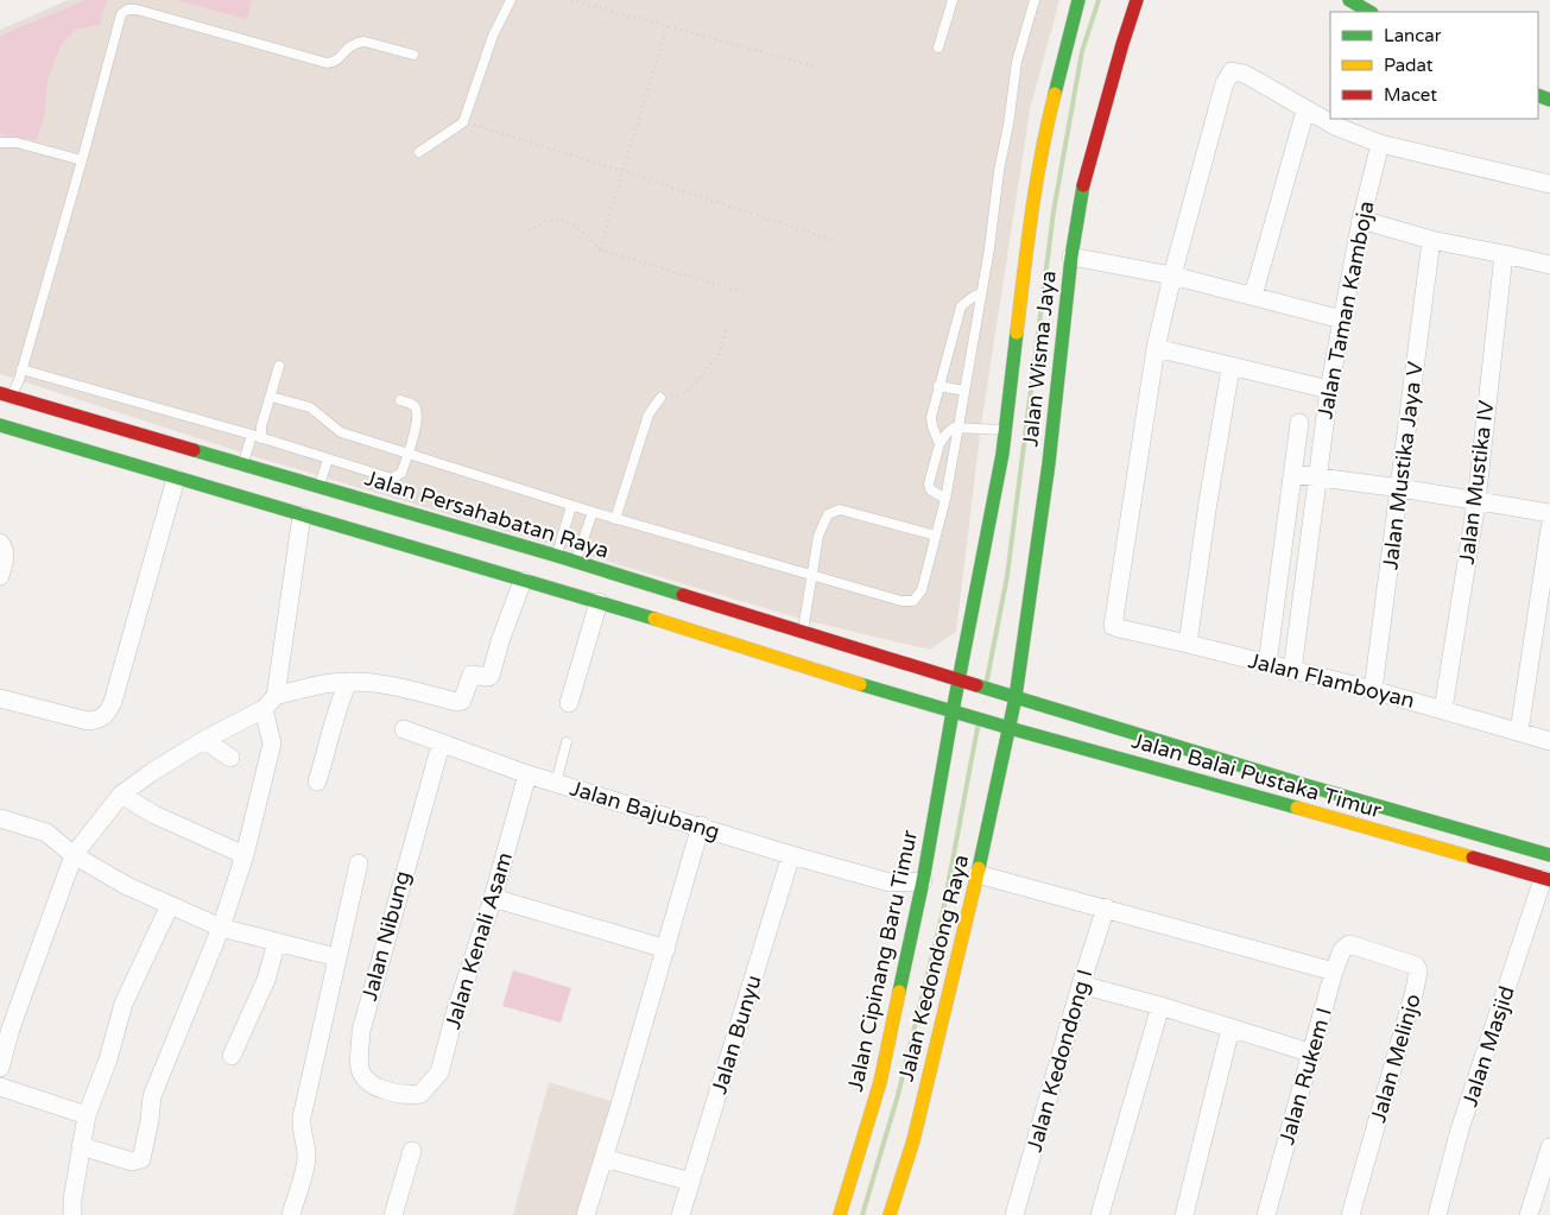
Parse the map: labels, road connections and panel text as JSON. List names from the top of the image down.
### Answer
{
  "streets": {
    "street": [
      "Jalan Taman Kamboja",
      "Jalan Wisma Jaya",
      "Jalan Mustika Jaya V",
      "Jalan Mustika IV",
      "Jalan Persahabatan Raya",
      "Jalan Flamboyan",
      "Jalan Balai Pustaka Timur",
      "Jalan Bajubang",
      "Jalan Nibung",
      "Jalan Kenali Asam",
      "Jalan Cipinang Baru Timur",
      "Jalan Kedondong Raya",
      "Jalan Bunyu",
      "Jalan Masjid",
      "Jalan Melinjo",
      "Jalan Kedondong I",
      "Jalan Rukem I"
    ]
  },
  "crossings": [
    ["Jalan Taman Kamboja", "Jalan Flamboyan"],
    ["Jalan Wisma Jaya", "Jalan Persahabatan Raya"],
    ["Jalan Wisma Jaya", "Jalan Balai Pustaka Timur"],
    ["Jalan Wisma Jaya", "Jalan Cipinang Baru Timur"],
    ["Jalan Wisma Jaya", "Jalan Kedondong Raya"],
    ["Jalan Mustika Jaya V", "Jalan Flamboyan"],
    ["Jalan Mustika IV", "Jalan Flamboyan"],
    ["Jalan Persahabatan Raya", "Jalan Balai Pustaka Timur"],
    ["Jalan Persahabatan Raya", "Jalan Cipinang Baru Timur"],
    ["Jalan Balai Pustaka Timur", "Jalan Cipinang Baru Timur"],
    ["Jalan Balai Pustaka Timur", "Jalan Kedondong Raya"],
    ["Jalan Balai Pustaka Timur", "Jalan Masjid"],
    ["Jalan Bajubang", "Jalan Nibung"],
    ["Jalan Bajubang", "Jalan Kenali Asam"],
    ["Jalan Bajubang", "Jalan Cipinang Baru Timur"],
    ["Jalan Bajubang", "Jalan Bunyu"],
    ["Jalan Nibung", "Jalan Kenali Asam"],
    ["Jalan Melinjo", "Jalan Rukem I"]
  ],
  "legend": ["Lancar", "Padat", "Macet"]
}
